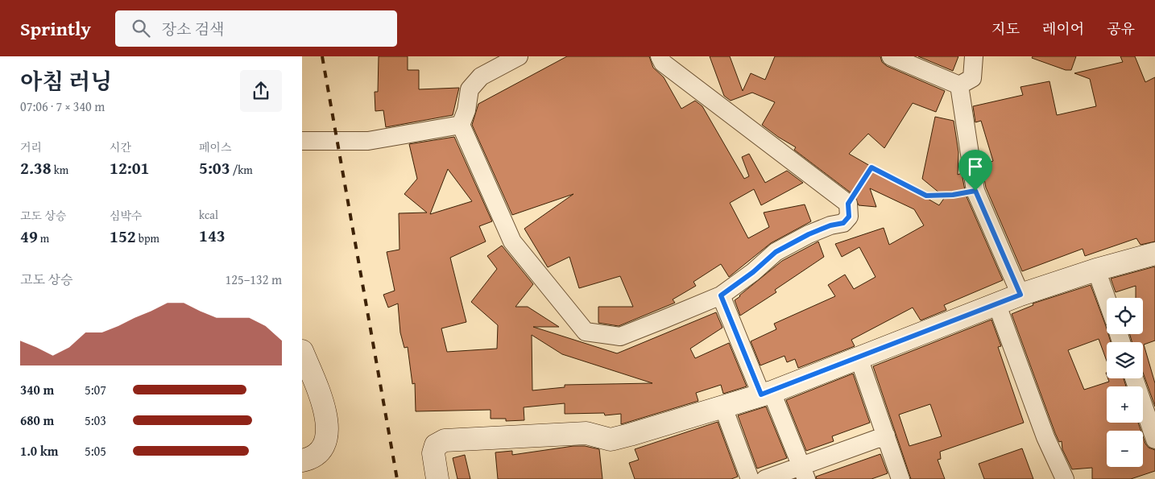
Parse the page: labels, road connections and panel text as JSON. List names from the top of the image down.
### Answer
{
  "page": {
    "header": "Sprintly",
    "search": "장소 검색",
    "nav": ["지도", "레이어", "공유"],
    "heading": ["아침 러닝", "07:06 · 7 × 340 m"],
    "stats": [
      ["거리", "2.38 km"],
      ["시간", "12:01"],
      ["페이스", "5:03 /km"],
      ["고도 상승", "49 m"],
      ["심박수", "152 bpm"],
      ["kcal", "143"]
    ],
    "chart": ["고도 상승", "125–132 m"],
    "map_buttons": ["+", "−"],
    "list": [
      {
        "name": "340 m",
        "note": "5:07"
      },
      {
        "name": "680 m",
        "note": "5:03"
      },
      {
        "name": "1.0 km",
        "note": "5:05"
      }
    ]
  }
}
